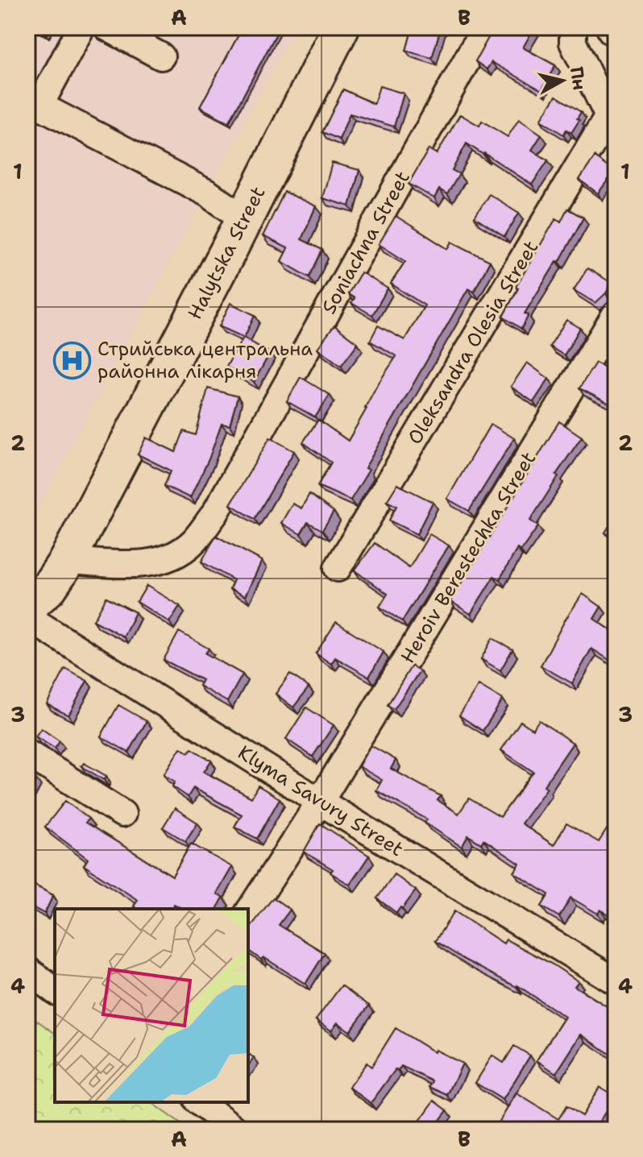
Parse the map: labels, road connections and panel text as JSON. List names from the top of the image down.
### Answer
{
  "streets": {
    "highway": ["Halytska Street"],
    "street": [
      "Soniachna Street",
      "Oleksandra Olesia Street",
      "Heroiv Berestechka Street",
      "Klyma Savury Street"
    ]
  },
  "crossings": [
    ["Soniachna Street", "Halytska Street"],
    ["Heroiv Berestechka Street", "Klyma Savury Street"]
  ],
  "places": {
    "hospital": ["Стрийська центральна районна лікарня"]
  },
  "north": "right",
  "grid": {
    "columns": ["A", "B"],
    "rows": [
      "1",
      "2",
      "3",
      "4"
    ]
  }
}
